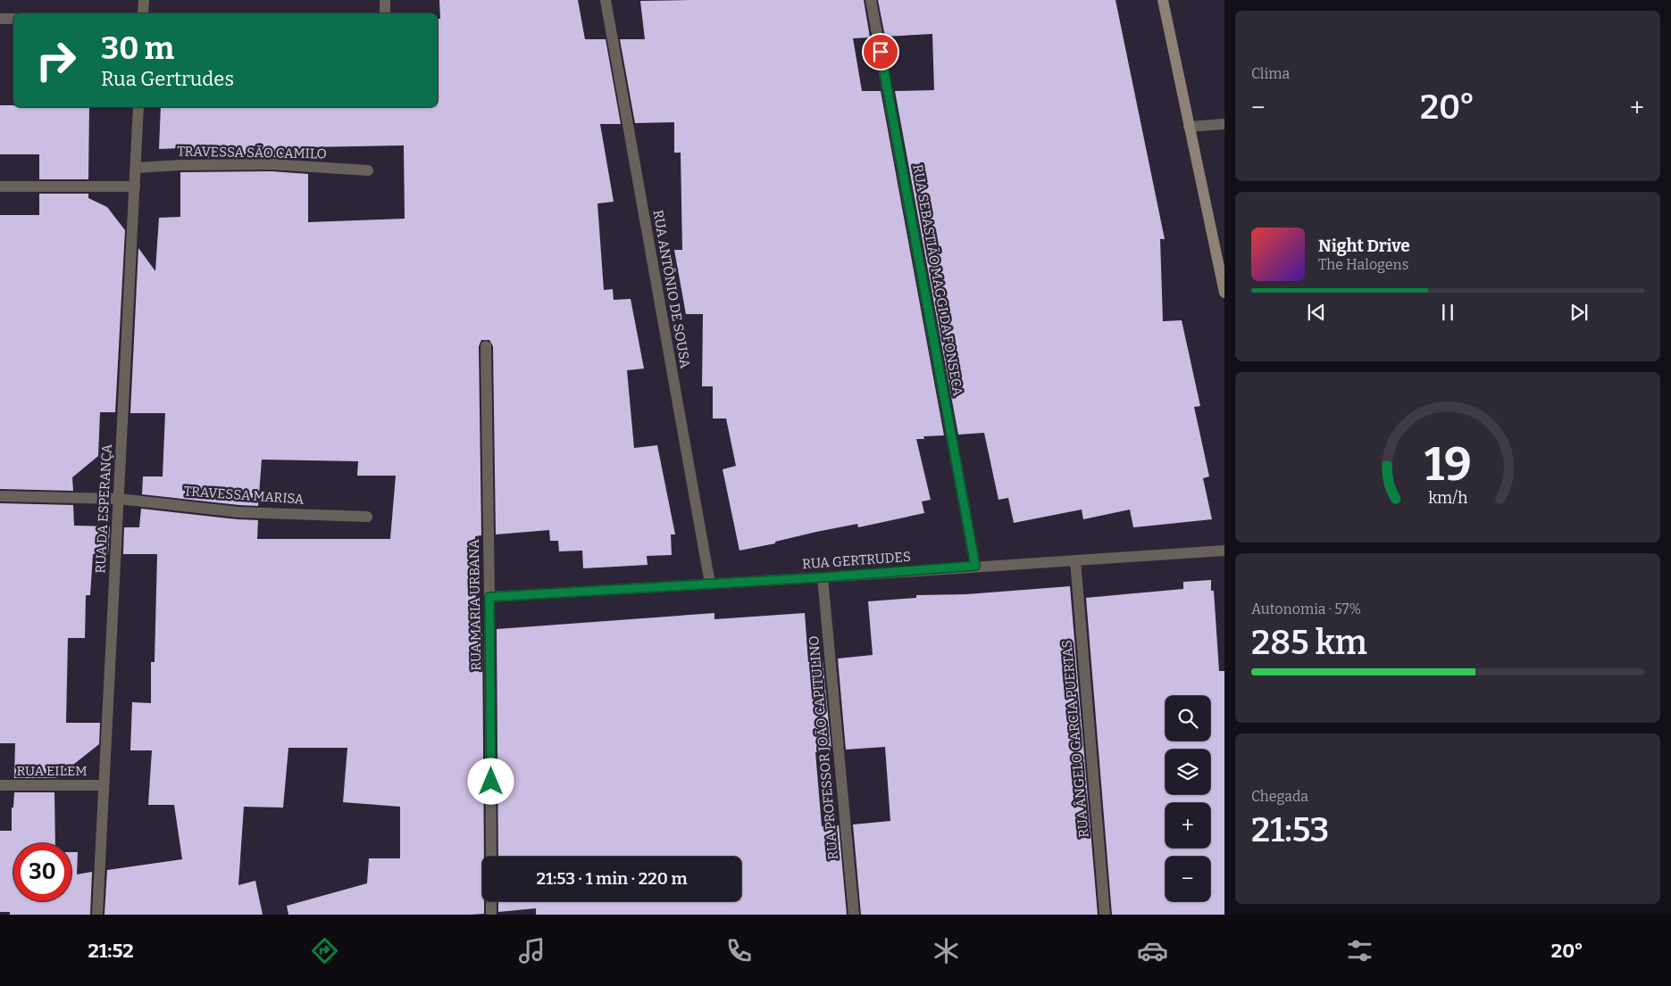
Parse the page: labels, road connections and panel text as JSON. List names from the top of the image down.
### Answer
{
  "streets": {
    "street": [
      "TRAVESSA SÃO CAMILO",
      "RUA SEBASTIÃO MAGGI DA FONSECA",
      "RUA ANTÔNIO DE SOUSA",
      "TRAVESSA MARISA",
      "RUA DA ESPERANÇA",
      "RUA GERTRUDES",
      "RUA MARIA URBANA",
      "RUA ÂNGELO GARCIA PUERTAS",
      "RUA PROFESSOR JOÃO CAPITULINO",
      "RUA EILEM"
    ]
  },
  "crossings": [
    ["TRAVESSA SÃO CAMILO", "RUA DA ESPERANÇA"],
    ["RUA SEBASTIÃO MAGGI DA FONSECA", "RUA GERTRUDES"],
    ["RUA ANTÔNIO DE SOUSA", "RUA GERTRUDES"],
    ["TRAVESSA MARISA", "RUA DA ESPERANÇA"],
    ["RUA DA ESPERANÇA", "RUA EILEM"],
    ["RUA GERTRUDES", "RUA MARIA URBANA"],
    ["RUA GERTRUDES", "RUA ÂNGELO GARCIA PUERTAS"],
    ["RUA GERTRUDES", "RUA PROFESSOR JOÃO CAPITULINO"]
  ],
  "page": {
    "tile": [
      "Clima",
      ["Autonomia · 57%", "285 km"],
      ["Chegada", "21:53"]
    ],
    "turn": ["30 m", "Rua Gertrudes"],
    "heat": ["−", "20°", "+"],
    "song": ["Night Drive", "The Halogens"],
    "map_buttons": ["+", "−"],
    "limit": "30",
    "trip": "21:53 · 1 min · 220 m",
    "tabs": ["21:52", "20°"],
    "gauge": ["19", "km/h"]
  }
}
